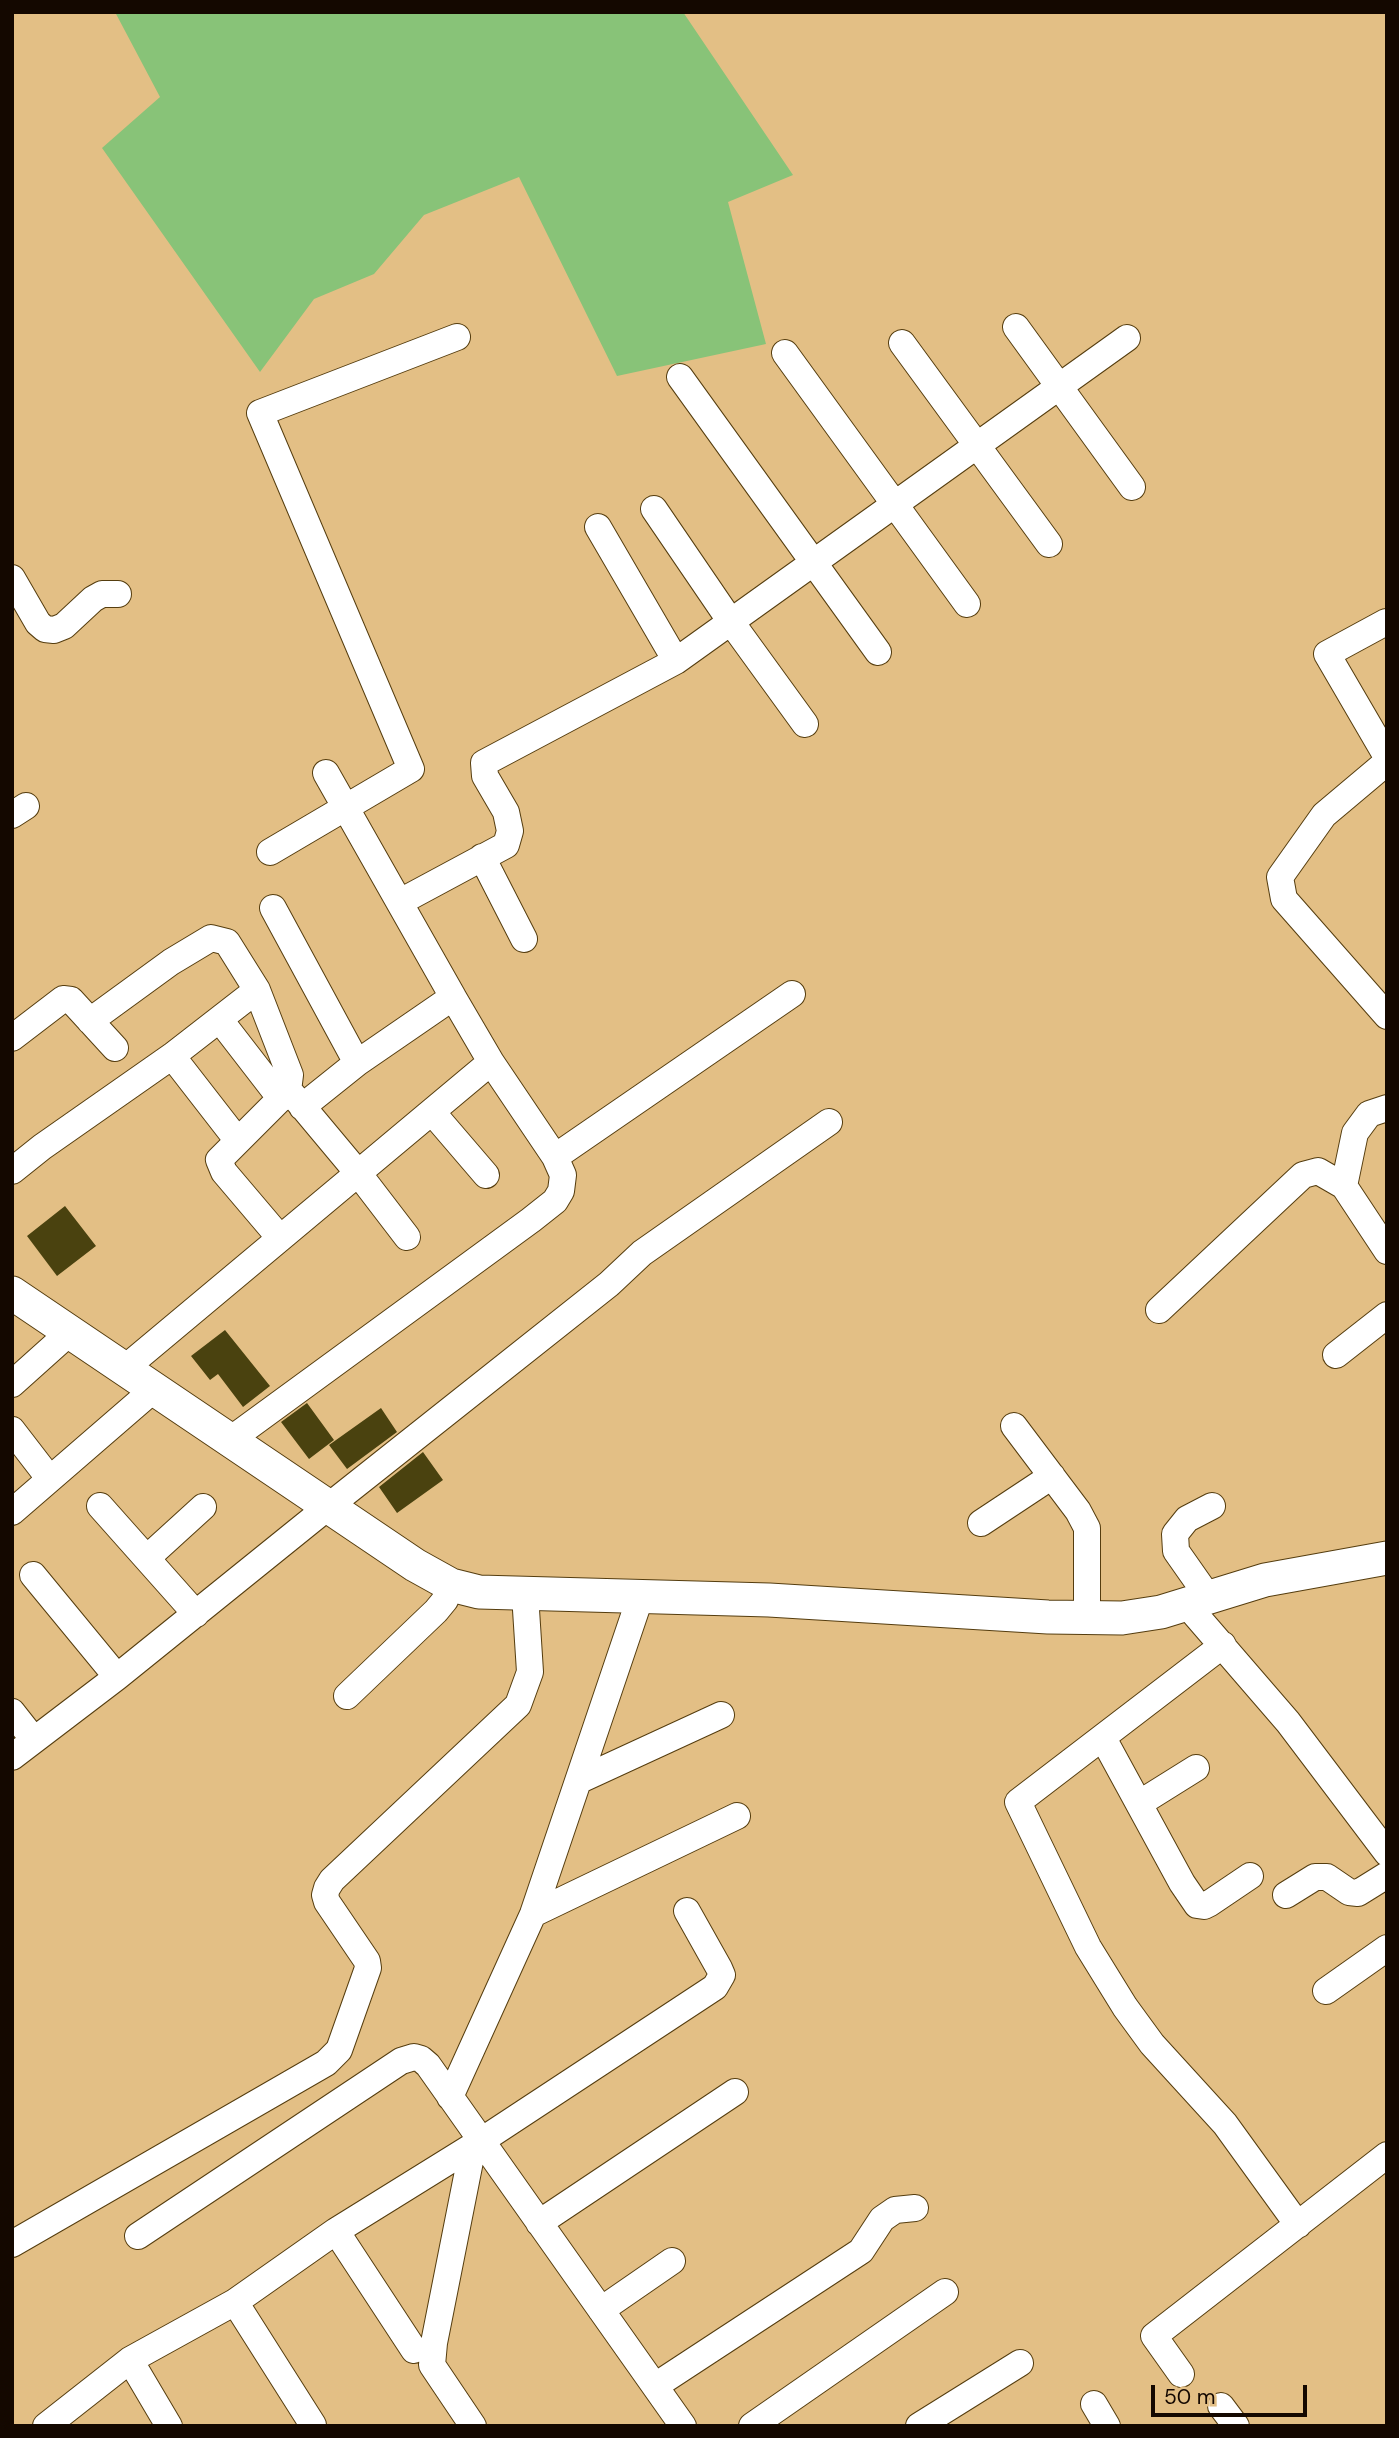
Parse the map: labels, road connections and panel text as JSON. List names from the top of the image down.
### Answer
{
  "scale_bar": "50 m"
}
